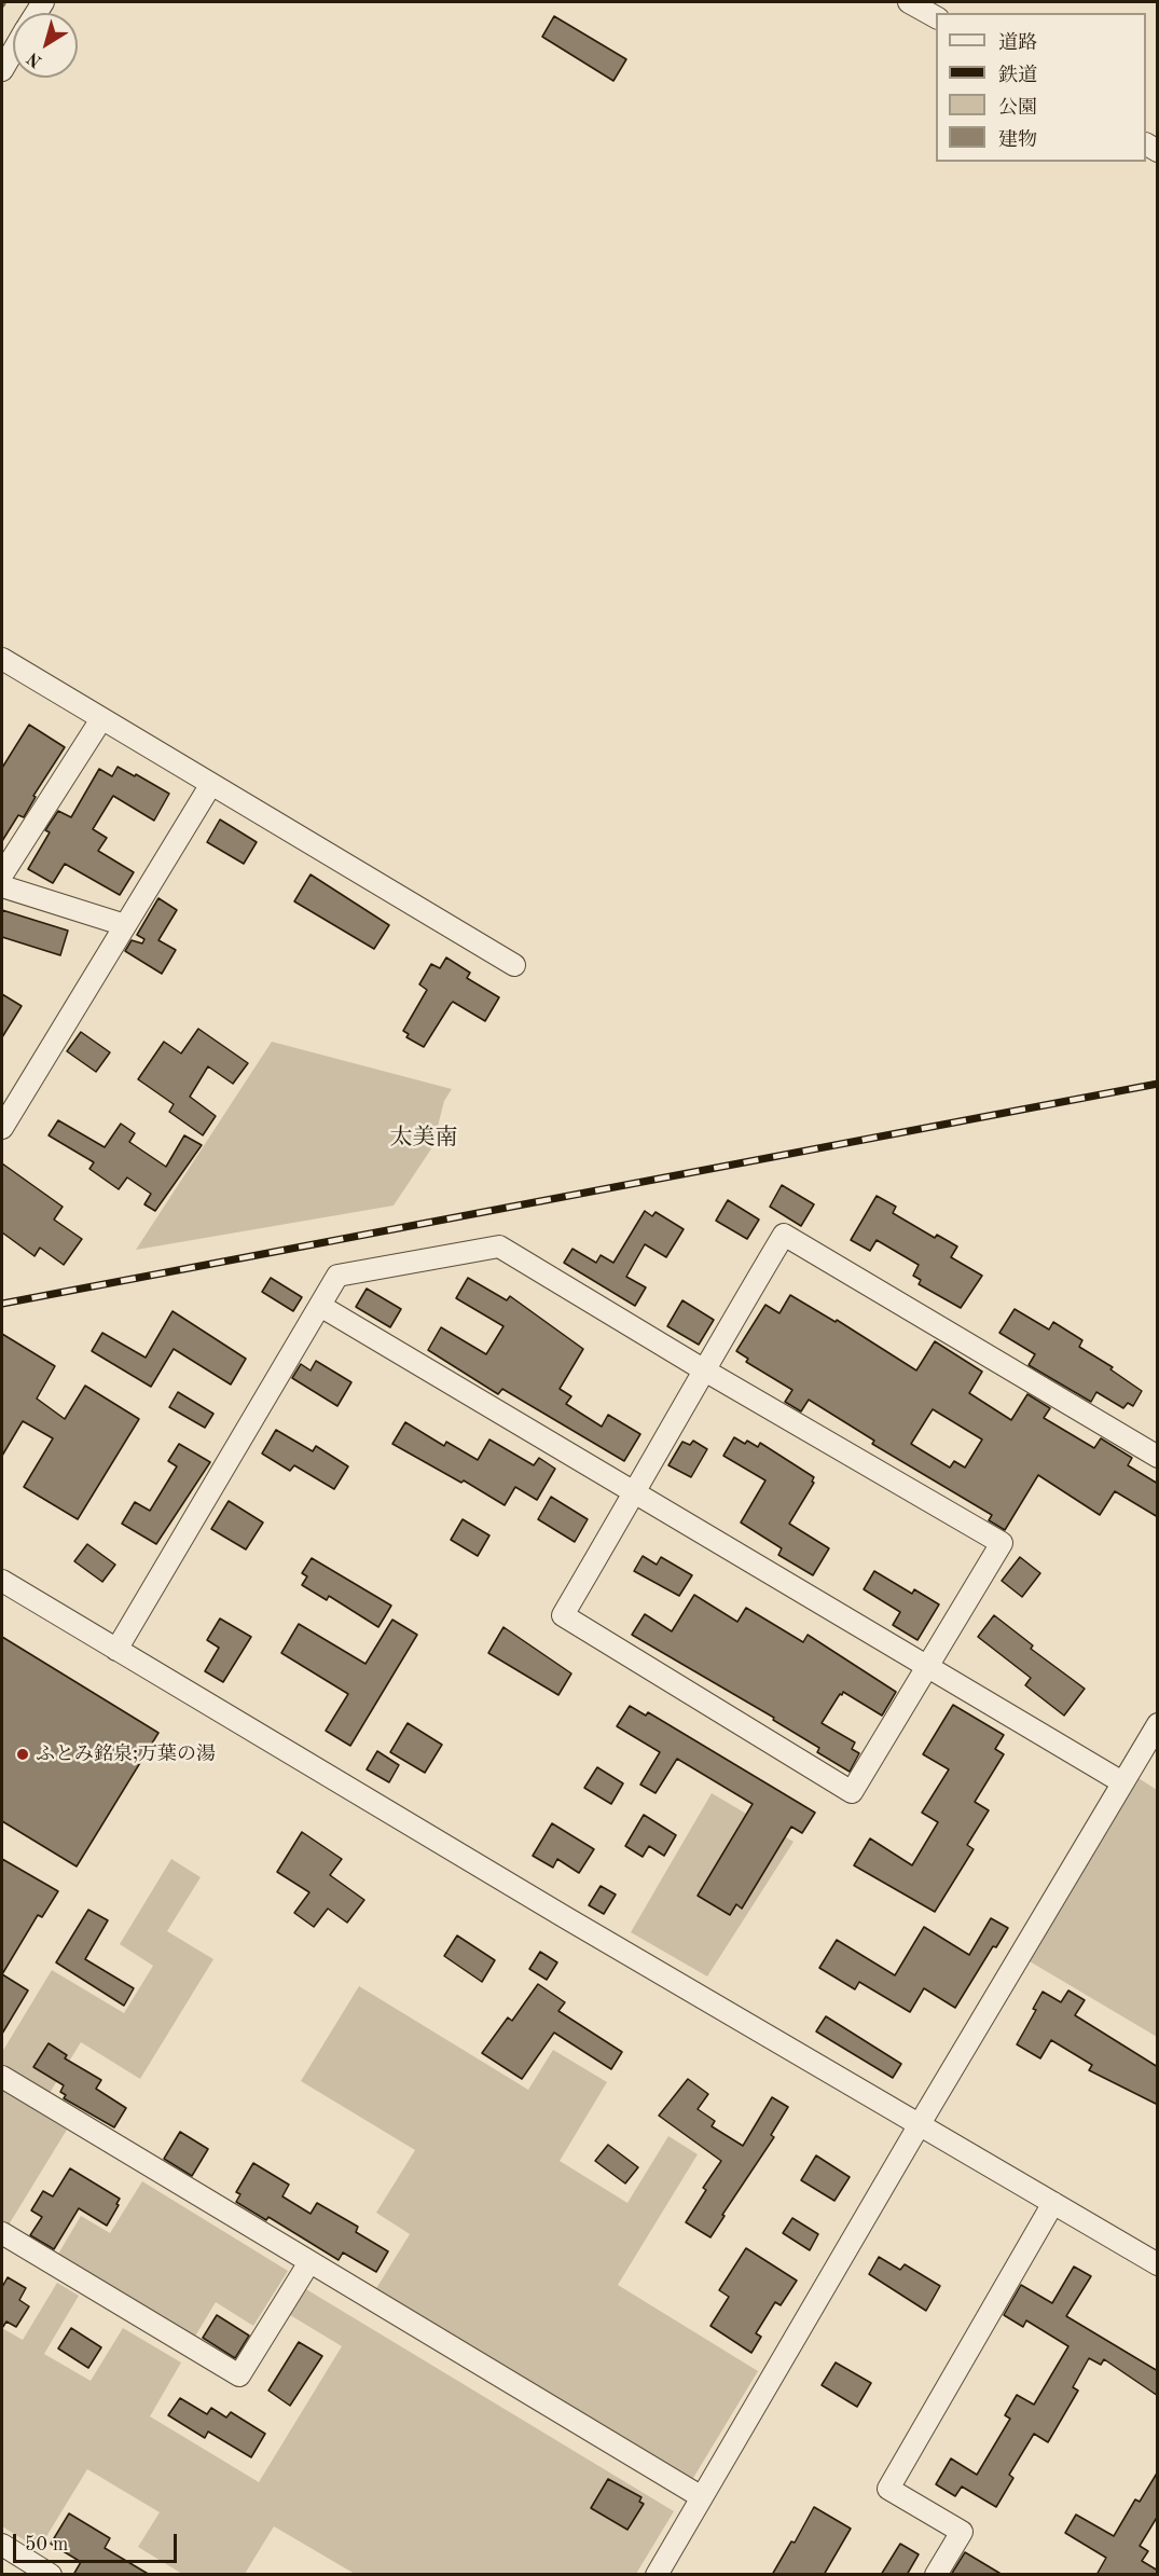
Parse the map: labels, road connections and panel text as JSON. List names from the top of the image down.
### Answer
{
  "districts": ["太美南"],
  "places": ["ふとみ銘泉;万葉の湯"],
  "legend": [
    "道路",
    "鉄道",
    "公園",
    "建物"
  ],
  "scale_bar": "50 m",
  "north": "bottom left"
}
